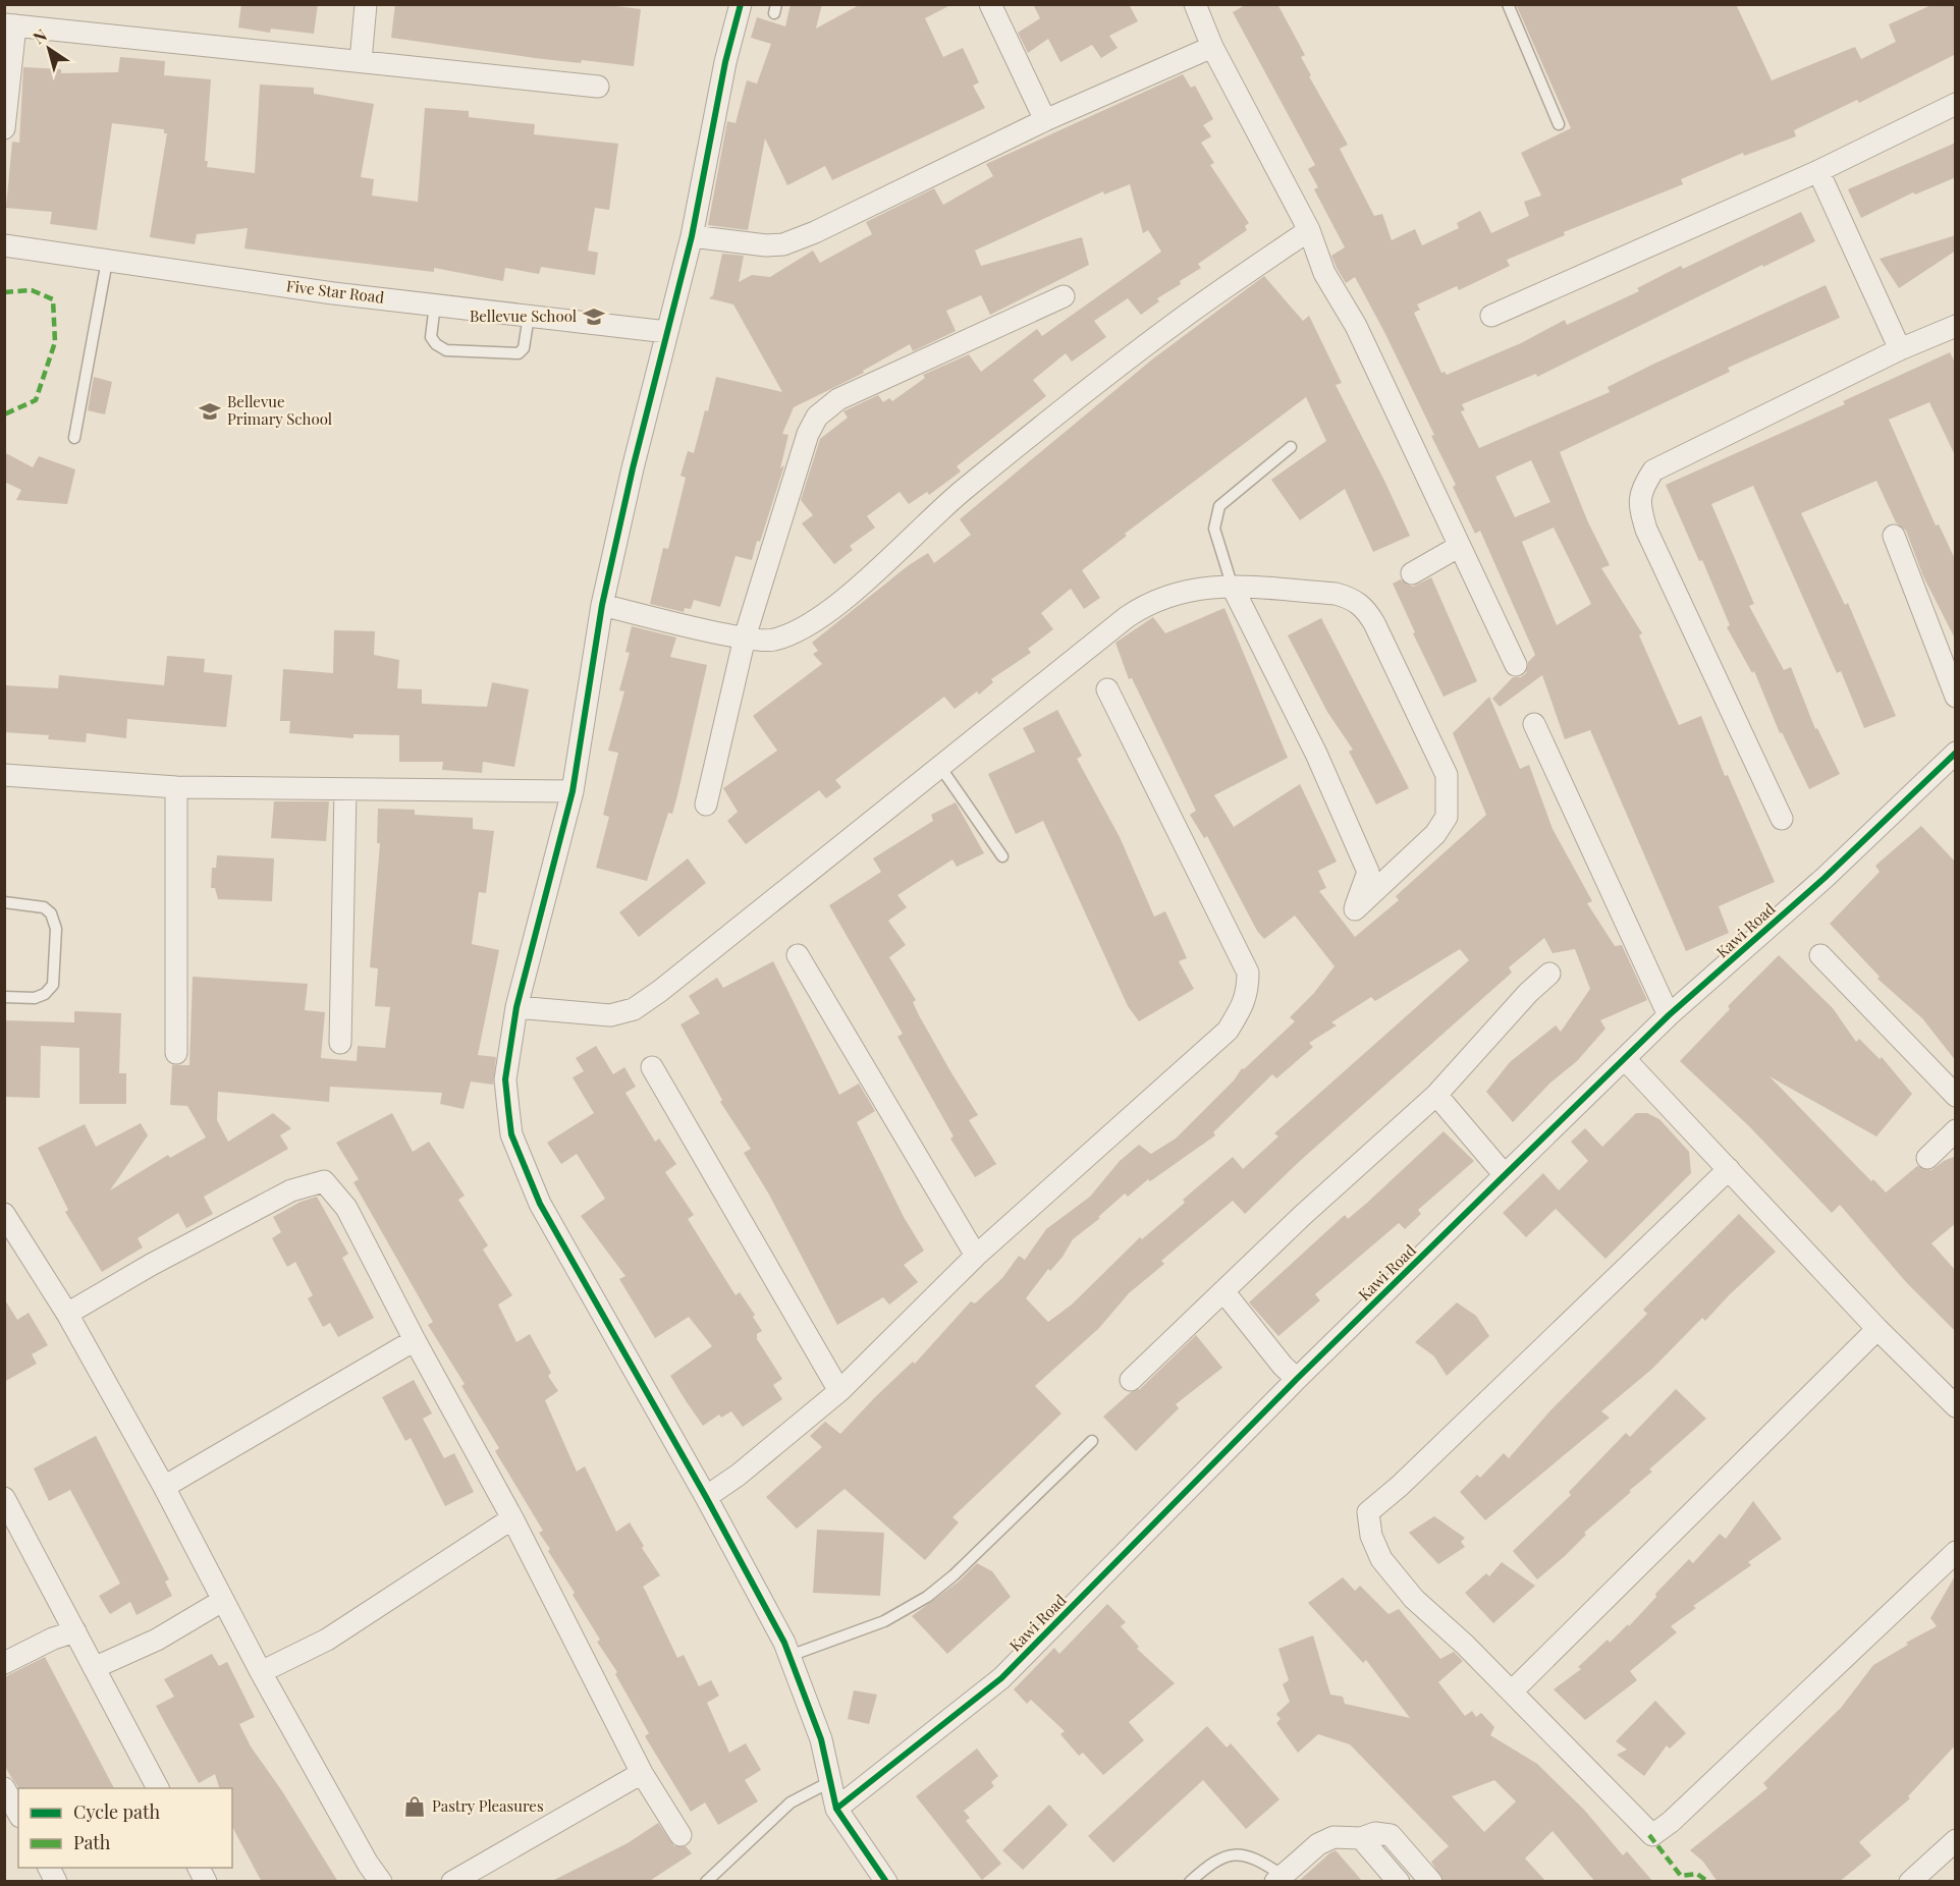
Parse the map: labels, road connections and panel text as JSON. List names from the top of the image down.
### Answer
{
  "streets": {
    "street": ["Five Star Road", "Kawi Road"]
  },
  "places": {
    "school or university": ["Bellevue School", "Bellevue Primary School"],
    "shop": ["Pastry Pleasures"]
  },
  "legend": ["Cycle path", "Path"],
  "north": "top left"
}
